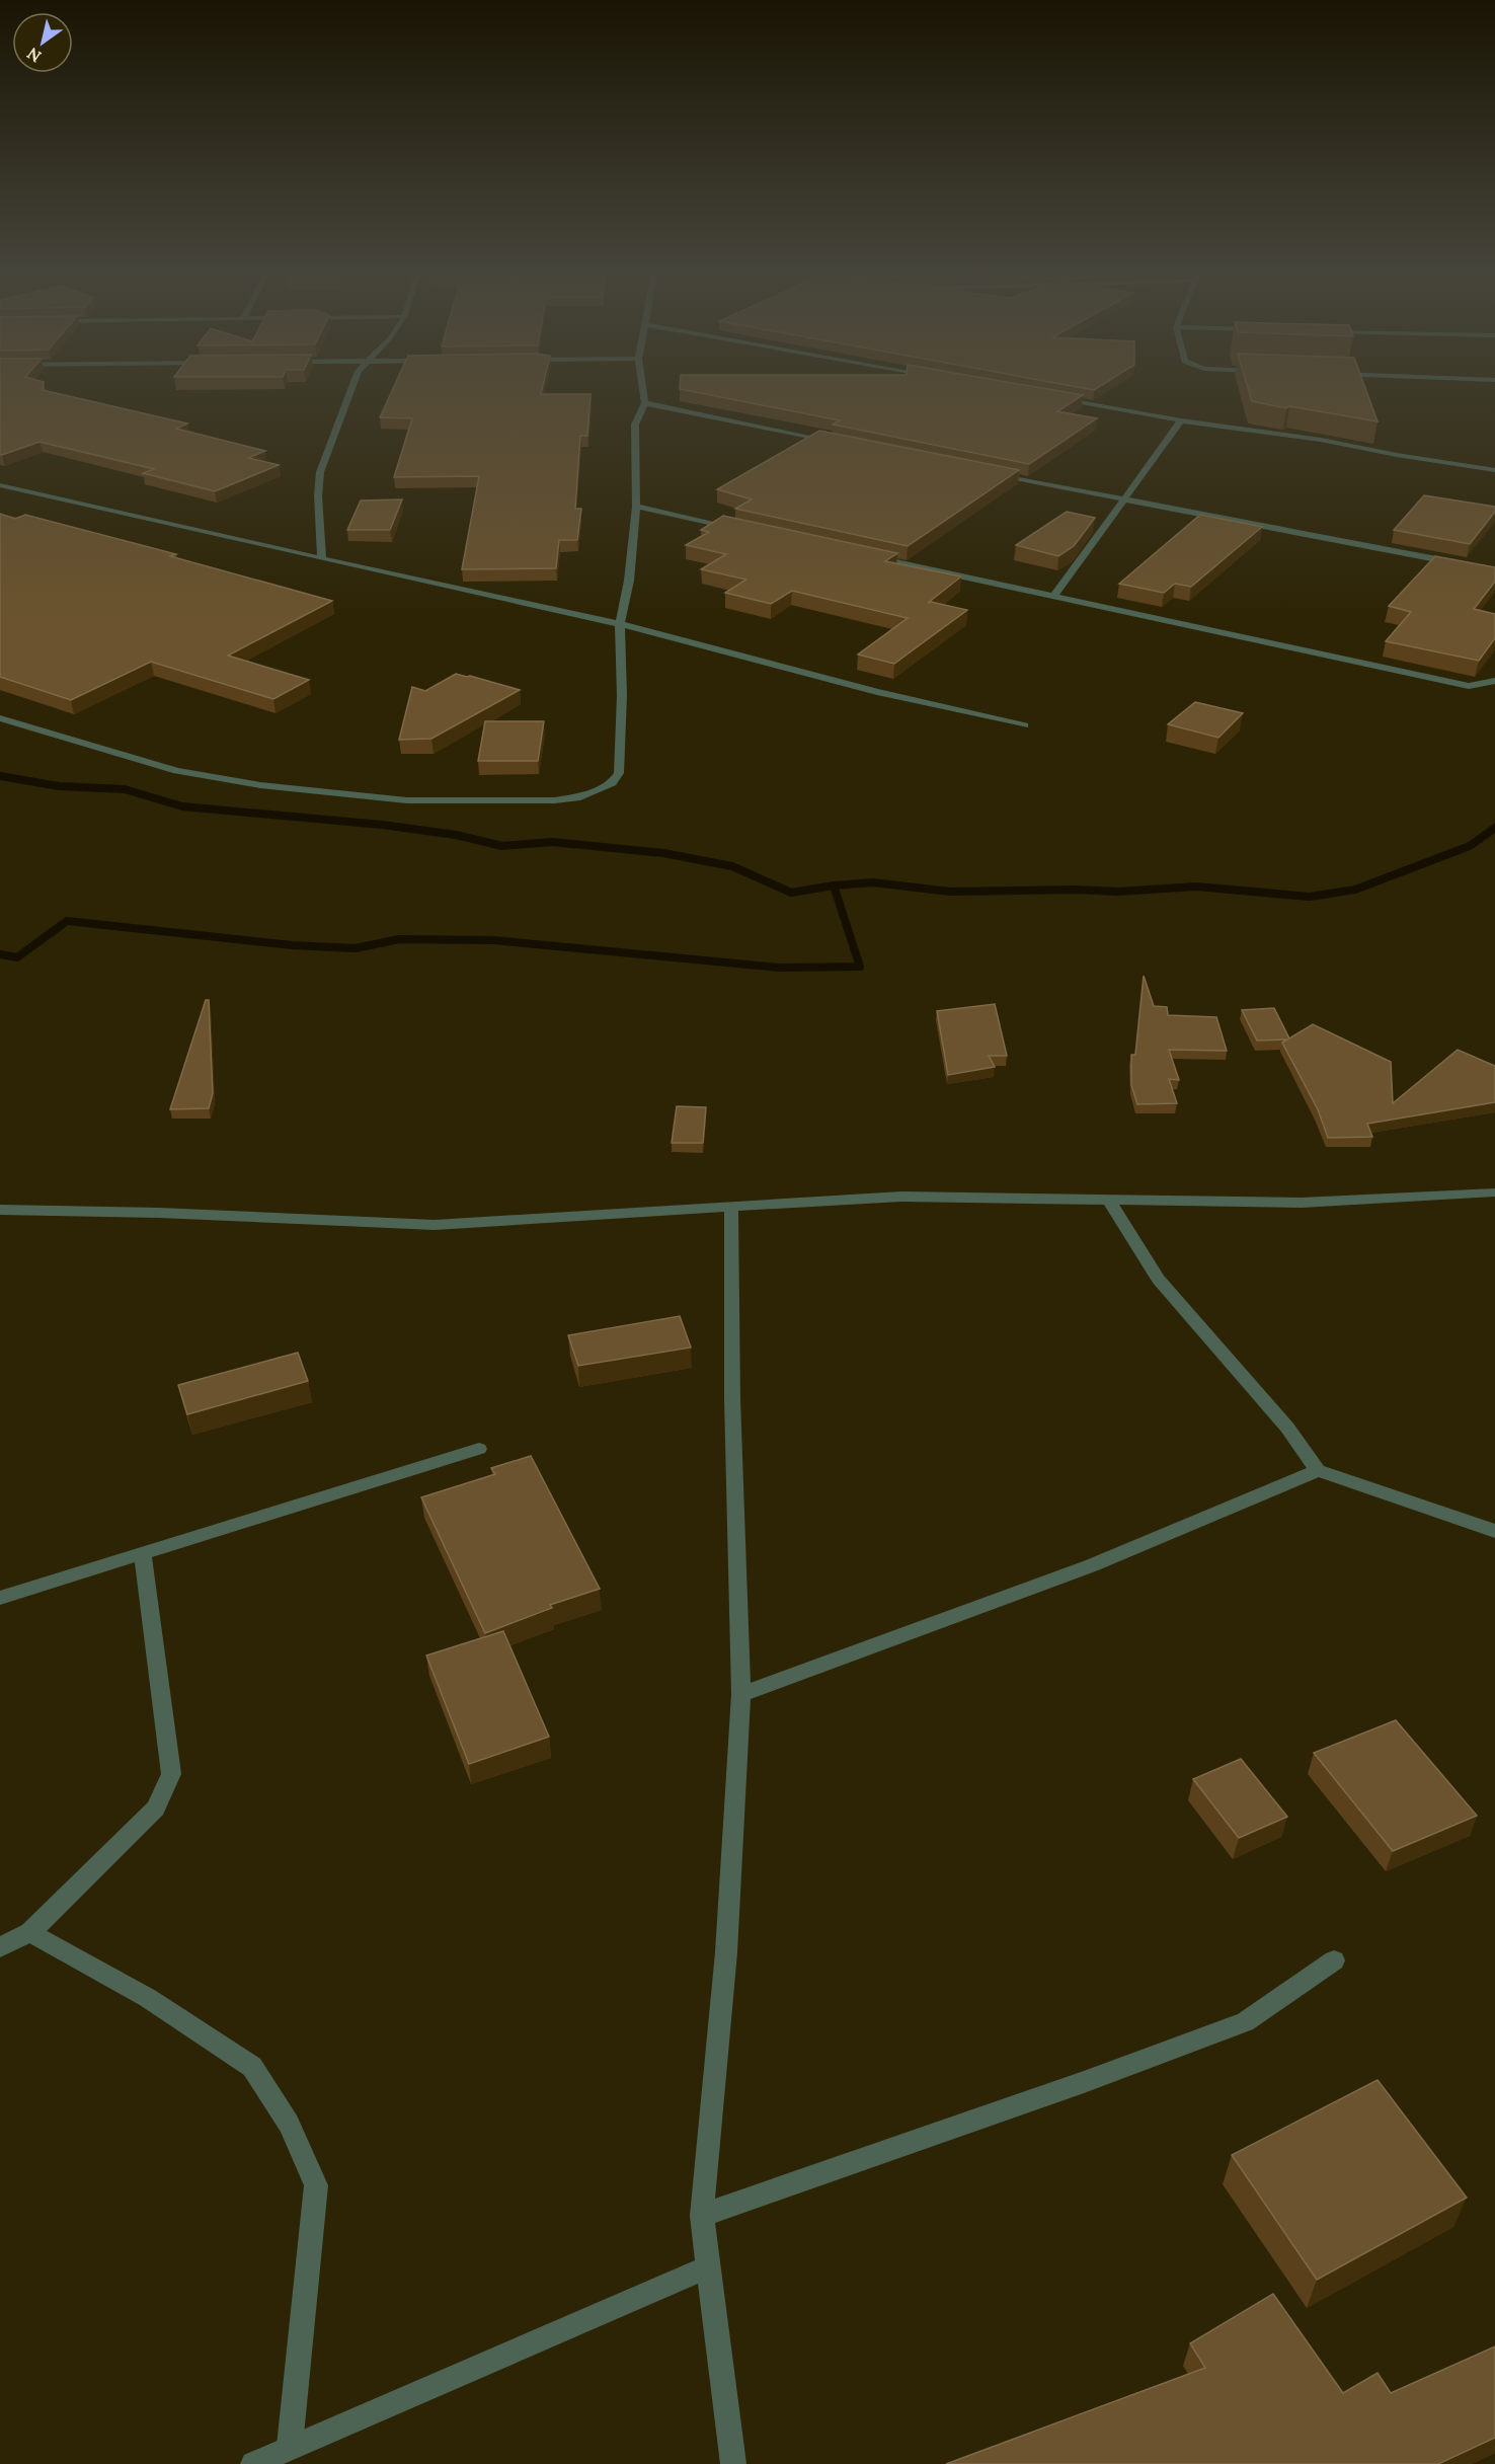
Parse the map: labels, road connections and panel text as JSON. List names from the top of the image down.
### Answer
{
  "north": "bottom left"
}
